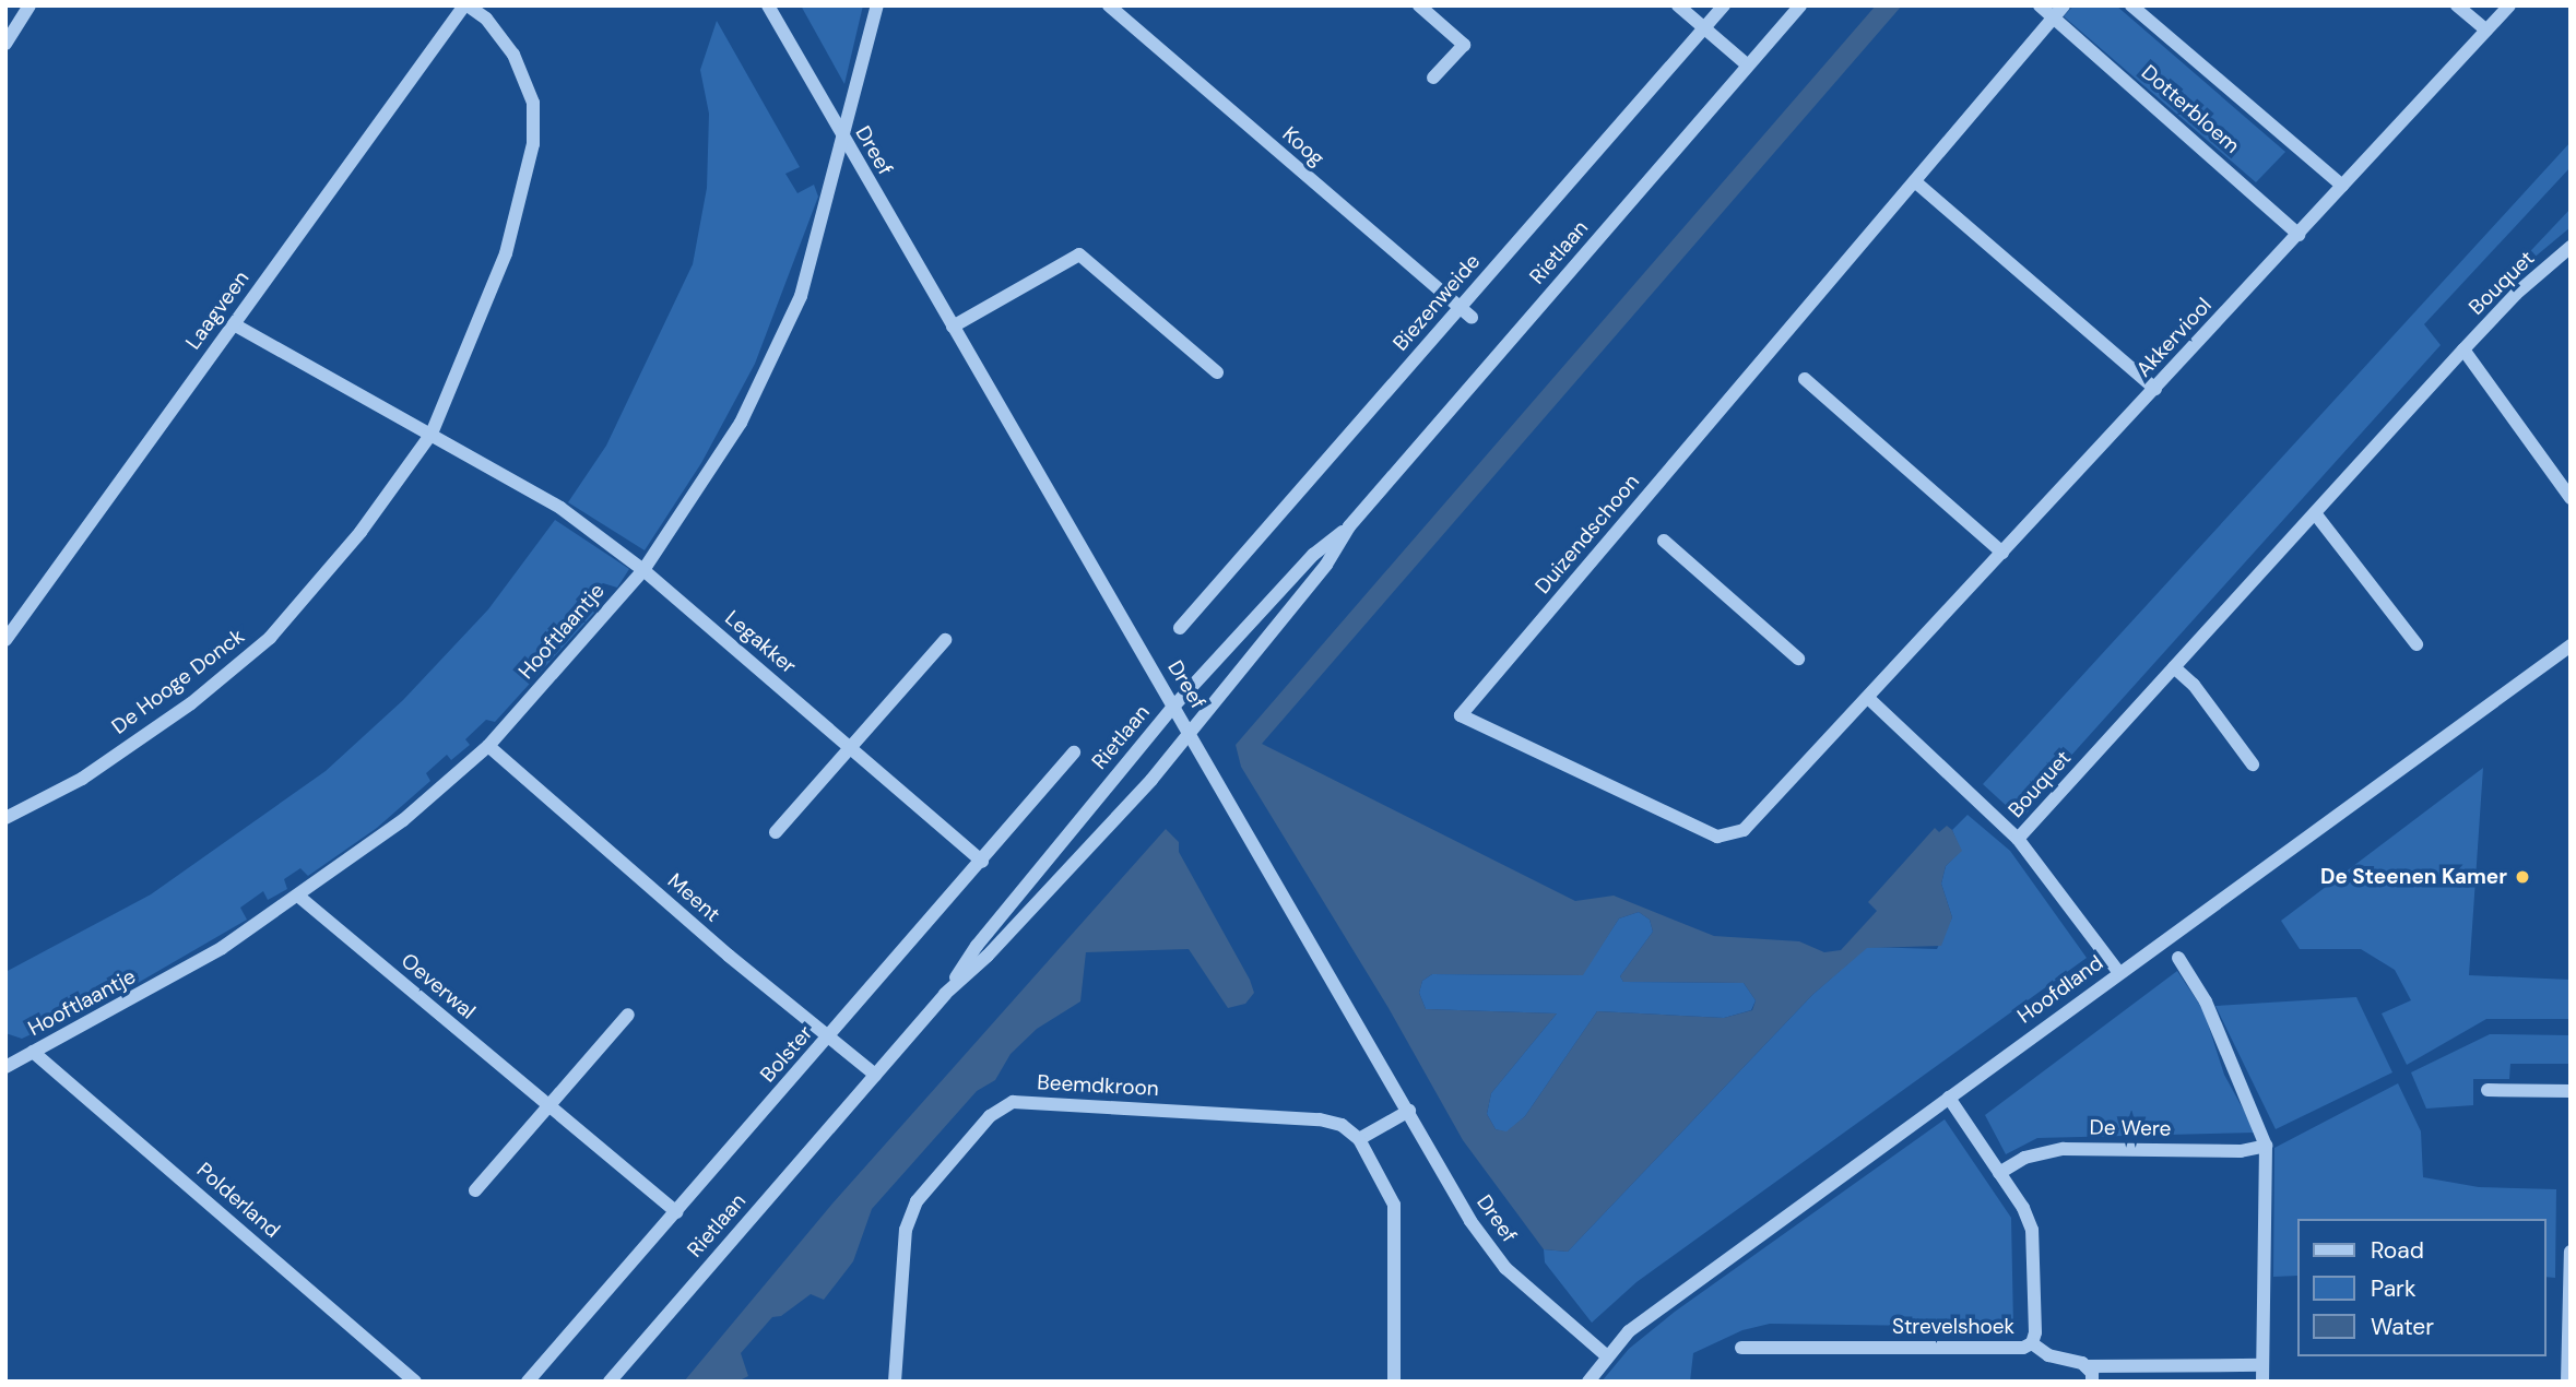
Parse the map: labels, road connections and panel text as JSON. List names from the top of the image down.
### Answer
{
  "streets": {
    "street": [
      "Dotterbloem",
      "Koog",
      "Dreef",
      "Rietlaan",
      "Bouquet",
      "Biezenweide",
      "Laagveen",
      "Akkerviool",
      "Duizendschoon",
      "Hooftlaantje",
      "Legakker",
      "De Hooge Donck",
      "Meent",
      "Oeverwal",
      "Hoofdland",
      "Bolster",
      "Beemdkroon",
      "De Were",
      "Polderland",
      "Strevelshoek"
    ]
  },
  "crossings": [
    ["Dotterbloem", "Akkerviool"],
    ["Dotterbloem", "Duizendschoon"],
    ["Koog", "Biezenweide"],
    ["Dreef", "Rietlaan"],
    ["Dreef", "Hooftlaantje"],
    ["Dreef", "Hoofdland"],
    ["Rietlaan", "Meent"],
    ["Bouquet", "Hoofdland"],
    ["Laagveen", "De Hooge Donck"],
    ["Akkerviool", "Duizendschoon"],
    ["Hooftlaantje", "Legakker"],
    ["Hooftlaantje", "Meent"],
    ["Hooftlaantje", "Oeverwal"],
    ["Hooftlaantje", "Polderland"],
    ["Legakker", "Bolster"],
    ["Meent", "Bolster"],
    ["Oeverwal", "Bolster"],
    ["Hoofdland", "Strevelshoek"],
    ["De Were", "Strevelshoek"]
  ],
  "places": ["De Steenen Kamer"],
  "legend": ["Road", "Park", "Water"]
}
